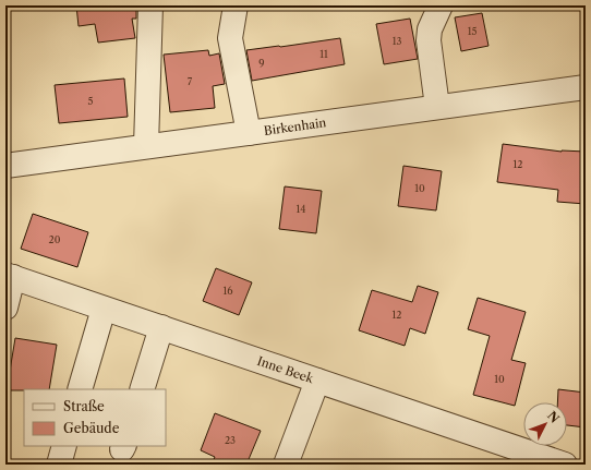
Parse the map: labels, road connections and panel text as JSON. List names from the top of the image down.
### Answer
{
  "streets": {
    "street": ["Birkenhain", "Inne Beek"]
  },
  "house_numbers": [
    "15",
    "13",
    "11",
    "9",
    "7",
    "5",
    "12",
    "10",
    "14",
    "20",
    "16",
    "12",
    "10",
    "23"
  ],
  "legend": ["Straße", "Gebäude"],
  "north": "top right"
}
